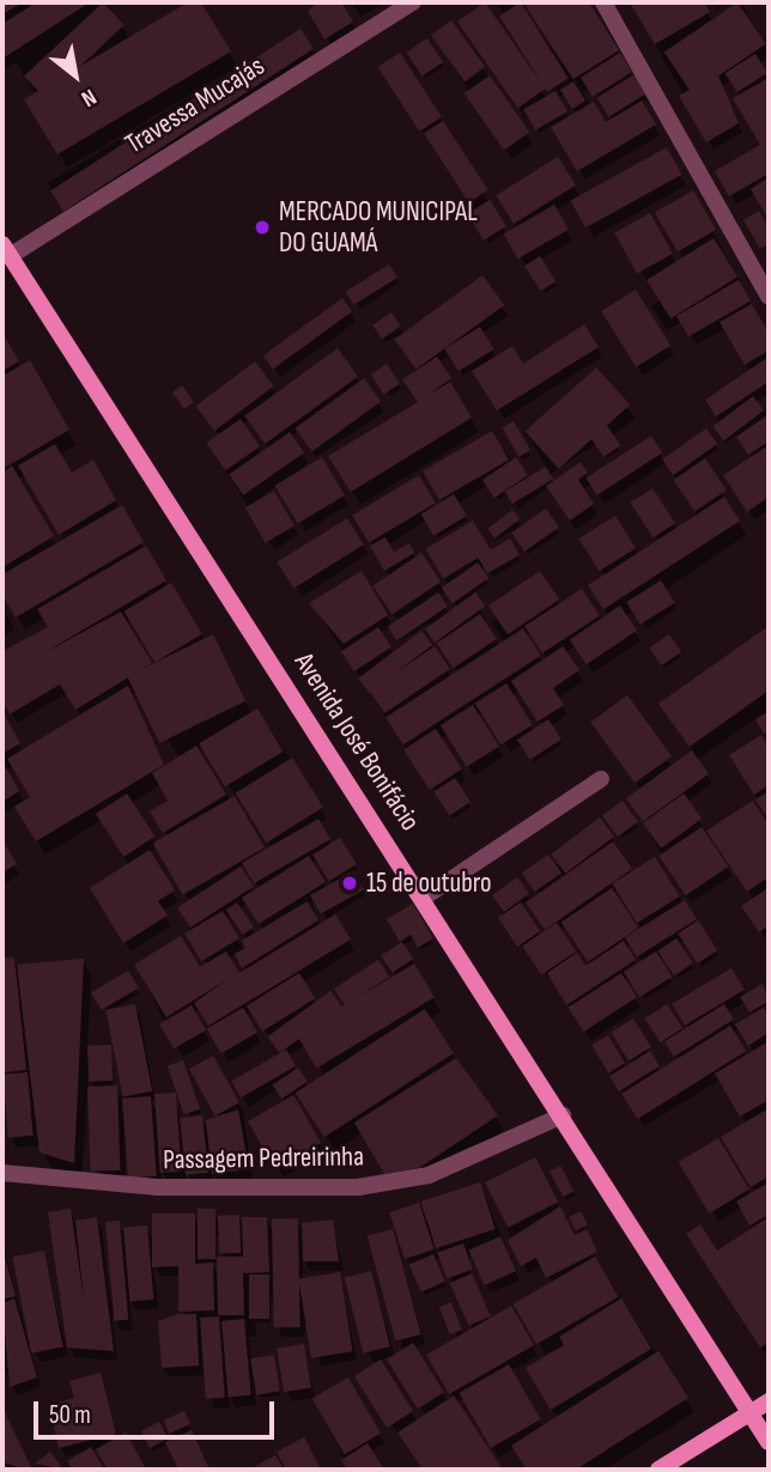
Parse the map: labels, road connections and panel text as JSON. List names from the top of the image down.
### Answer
{
  "streets": {
    "main road": ["Avenida José Bonifácio"],
    "street": ["Travessa Mucajás", "Passagem Pedreirinha"]
  },
  "crossings": [
    ["Travessa Mucajás", "Avenida José Bonifácio"],
    ["Avenida José Bonifácio", "Passagem Pedreirinha"]
  ],
  "places": ["MERCADO MUNICIPAL DO GUAMÁ", "15 de outubro"],
  "scale_bar": "50 m",
  "north": "bottom right"
}
